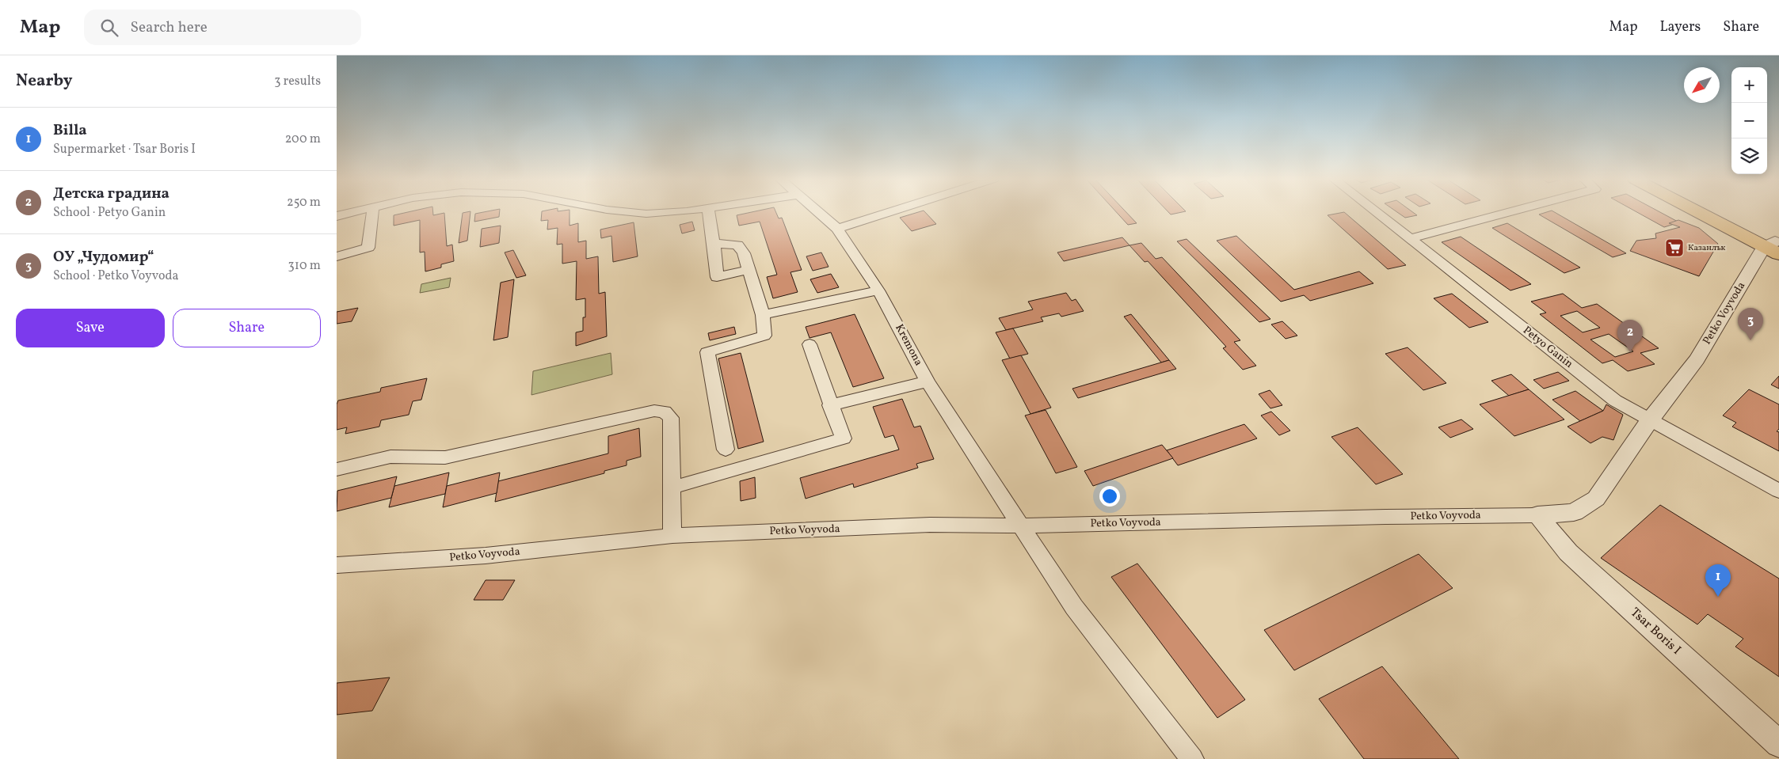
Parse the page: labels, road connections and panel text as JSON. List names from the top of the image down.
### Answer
{
  "streets": {
    "street": [
      "Petko Voyvoda",
      "Kremona",
      "Petyo Ganin",
      "Tsar Boris I"
    ]
  },
  "crossings": [
    ["Petko Voyvoda", "Kremona"],
    ["Petko Voyvoda", "Petyo Ganin"],
    ["Petko Voyvoda", "Tsar Boris I"]
  ],
  "places": {
    "supermarket": ["Казанлък"]
  },
  "north": "bottom left",
  "page": {
    "header": "Map",
    "search": "Search here",
    "nav": ["Map", "Layers", "Share"],
    "heading": ["Nearby", "3 results"],
    "map_buttons": ["+", "−"],
    "list": [
      {
        "mark": "1",
        "name": "Billa",
        "note": "Supermarket · Tsar Boris I",
        "value": "200 m"
      },
      {
        "mark": "2",
        "name": "Детска градина",
        "note": "School · Petyo Ganin",
        "value": "250 m"
      },
      {
        "mark": "3",
        "name": "ОУ „Чудомир“",
        "note": "School · Petko Voyvoda",
        "value": "310 m"
      }
    ],
    "buttons": ["Save", "Share"],
    "pins": ["3", "2", "1"]
  }
}
